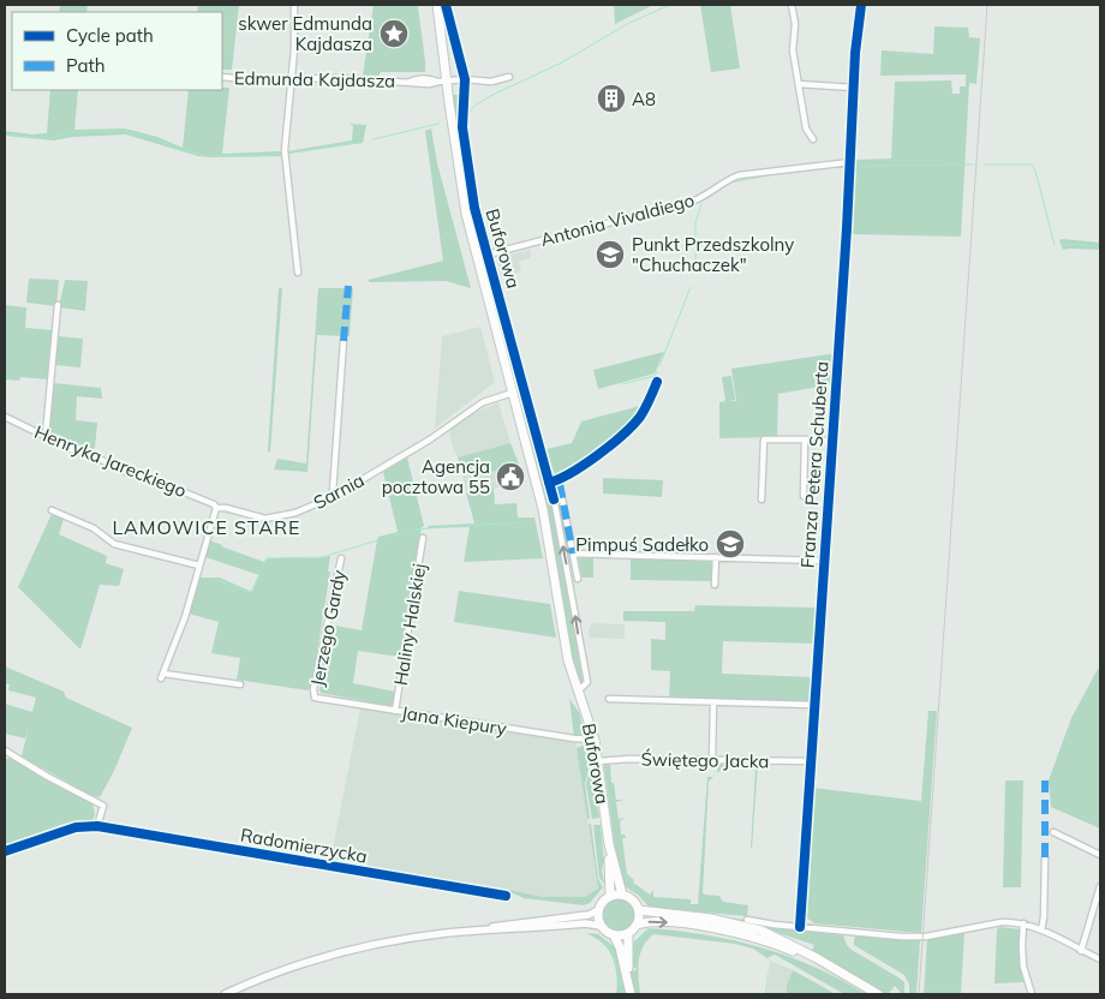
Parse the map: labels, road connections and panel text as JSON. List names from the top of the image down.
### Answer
{
  "streets": {
    "main road": ["Buforowa"],
    "street": [
      "Edmunda Kajdasza",
      "Antonia Vivaldiego",
      "Henryka Jareckiego",
      "Franza Petera Schuberta",
      "Sarnia",
      "Haliny Halskiej",
      "Jerzego Gardy",
      "Jana Kiepury",
      "Świętego Jacka",
      "Radomierzycka"
    ]
  },
  "crossings": [
    ["Edmunda Kajdasza", "Buforowa"],
    ["Antonia Vivaldiego", "Buforowa"],
    ["Antonia Vivaldiego", "Franza Petera Schuberta"],
    ["Buforowa", "Sarnia"],
    ["Buforowa", "Jana Kiepury"],
    ["Buforowa", "Świętego Jacka"],
    ["Henryka Jareckiego", "Sarnia"],
    ["Franza Petera Schuberta", "Świętego Jacka"],
    ["Haliny Halskiej", "Jana Kiepury"],
    ["Jerzego Gardy", "Jana Kiepury"]
  ],
  "districts": ["LAMOWICE STARE"],
  "places": {
    "place": ["skwer Edmunda Kajdasza"],
    "building": ["A8"],
    "school or university": ["Punkt Przedszkolny \"Chuchaczek\"", "Pimpuś Sadełko"],
    "public building": ["Agencja pocztowa 55"]
  },
  "legend": ["Cycle path", "Path"]
}
